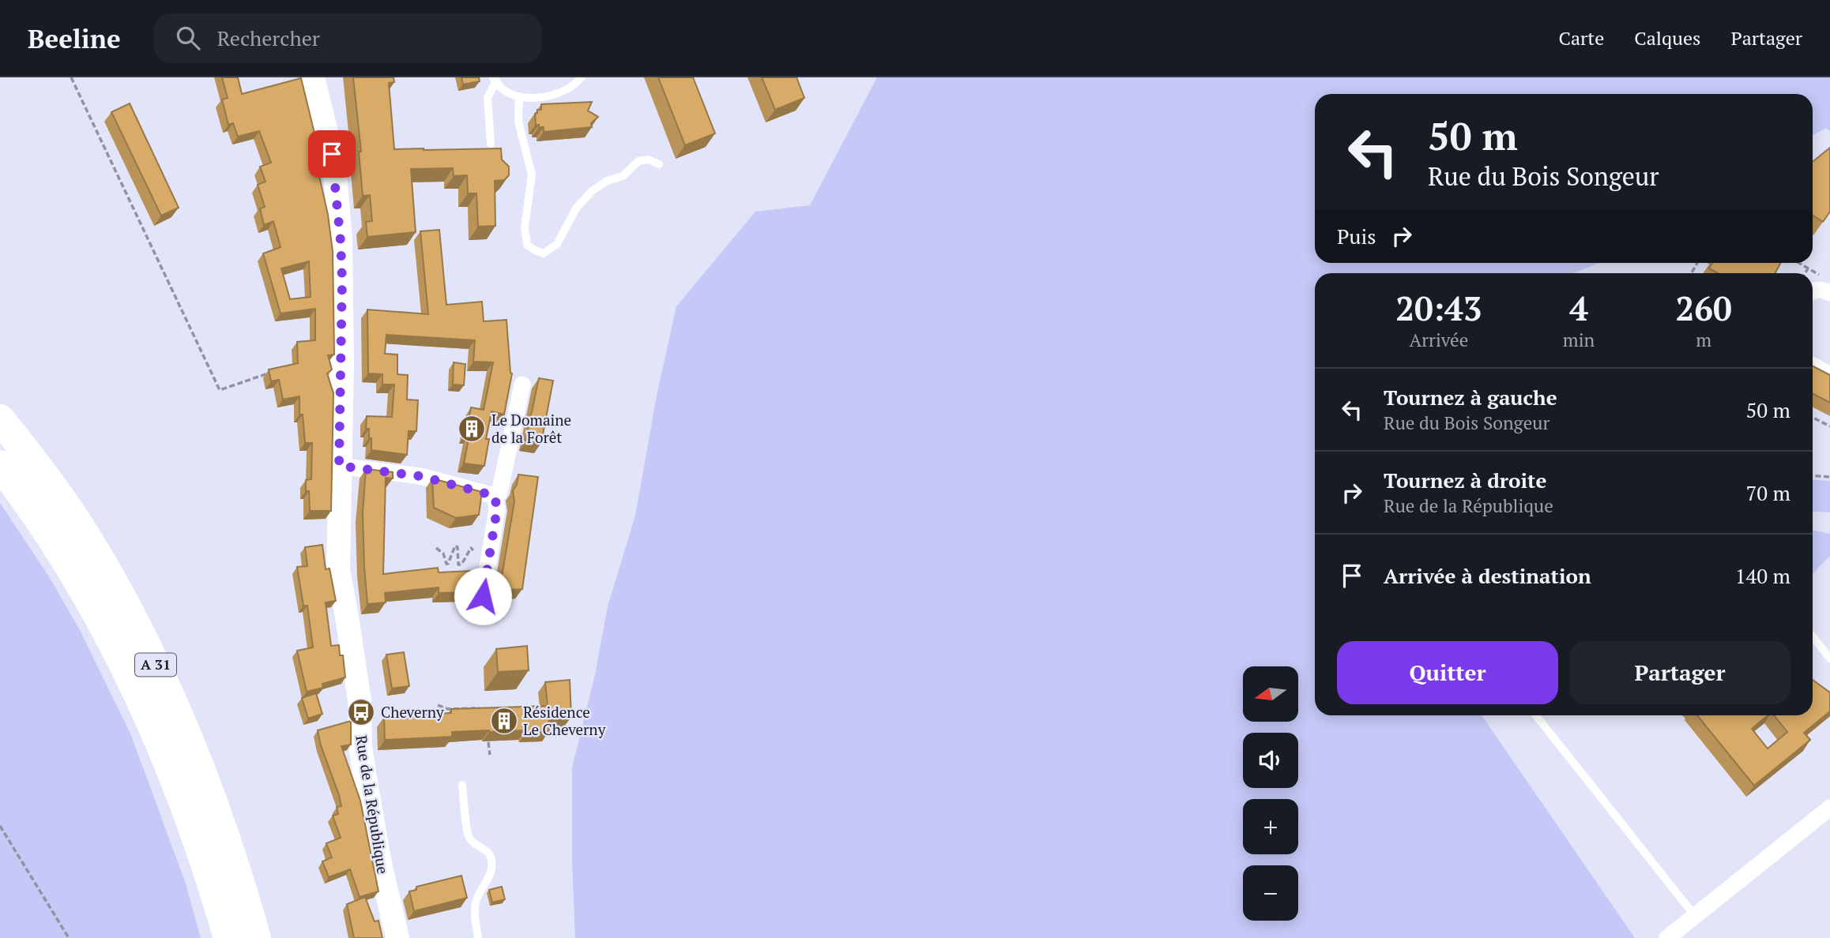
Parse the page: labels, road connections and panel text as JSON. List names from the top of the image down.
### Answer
{
  "streets": {
    "highway": ["A 31"],
    "street": ["Rue de la République"]
  },
  "places": {
    "building": ["Le Domaine de la Forêt", "Résidence Le Cheverny"],
    "bus stop": ["Cheverny"]
  },
  "north": "left",
  "page": {
    "header": "Beeline",
    "search": "Rechercher",
    "nav": ["Carte", "Calques", "Partager"],
    "turn": ["50 m", "Rue du Bois Songeur"],
    "then": "Puis",
    "eta": [
      "20:43",
      "Arrivée",
      "4",
      "min",
      "260",
      "m"
    ],
    "list": [
      {
        "name": "Tournez à gauche",
        "note": "Rue du Bois Songeur",
        "value": "50 m"
      },
      {
        "name": "Tournez à droite",
        "note": "Rue de la République",
        "value": "70 m"
      },
      {
        "name": "Arrivée à destination",
        "value": "140 m"
      }
    ],
    "buttons": ["Quitter", "Partager"],
    "map_buttons": ["+", "−"]
  }
}
